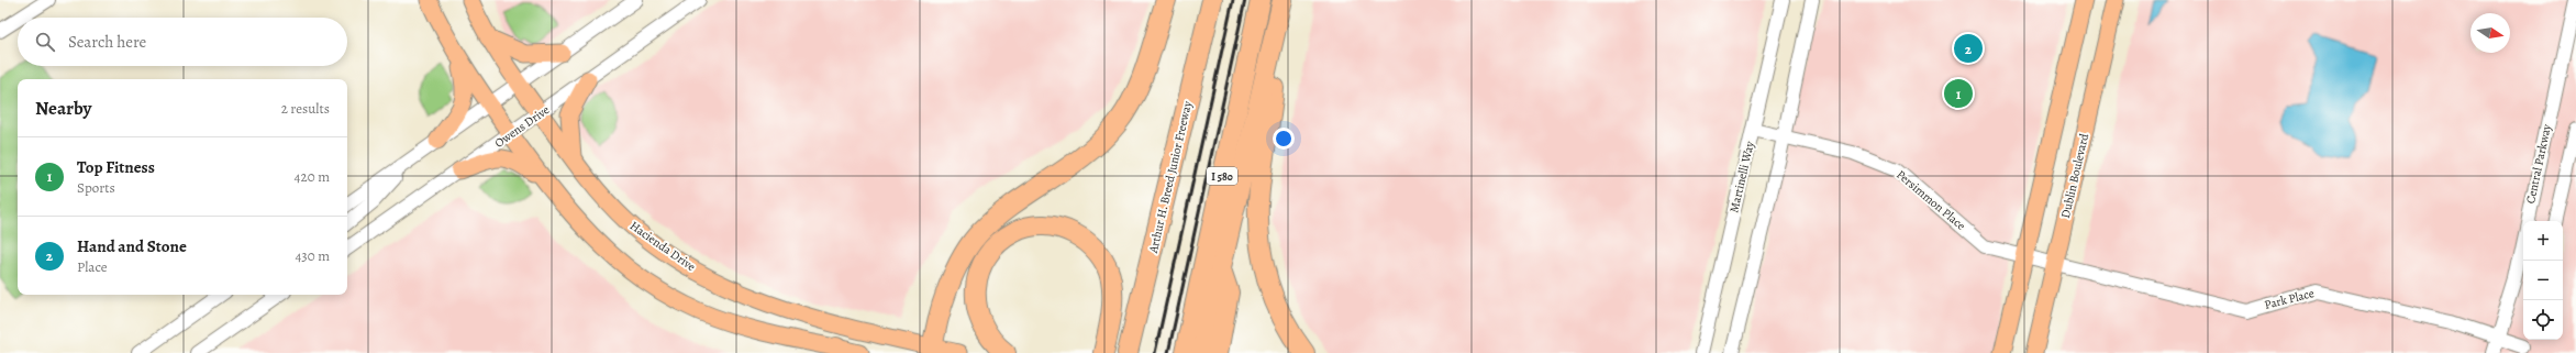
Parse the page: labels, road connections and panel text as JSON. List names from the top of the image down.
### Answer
{
  "streets": {
    "highway": ["I 580", "Arthur H. Breed Junior Freeway"],
    "main road": ["Dublin Boulevard", "Hacienda Drive"],
    "street": [
      "Owens Drive",
      "Central Parkway",
      "Martinelli Way",
      "Persimmon Place",
      "Park Place"
    ]
  },
  "crossings": [
    ["Owens Drive", "Hacienda Drive"],
    ["Central Parkway", "Park Place"],
    ["Dublin Boulevard", "Persimmon Place"],
    ["Dublin Boulevard", "Park Place"],
    ["Martinelli Way", "Persimmon Place"],
    ["Persimmon Place", "Park Place"]
  ],
  "north": "right",
  "page": {
    "search": "Search here",
    "pins": ["2", "1"],
    "heading": ["Nearby", "2 results"],
    "list": [
      {
        "mark": "1",
        "name": "Top Fitness",
        "note": "Sports",
        "value": "420 m"
      },
      {
        "mark": "2",
        "name": "Hand and Stone",
        "note": "Place",
        "value": "430 m"
      }
    ],
    "map_buttons": ["+", "−"]
  }
}
